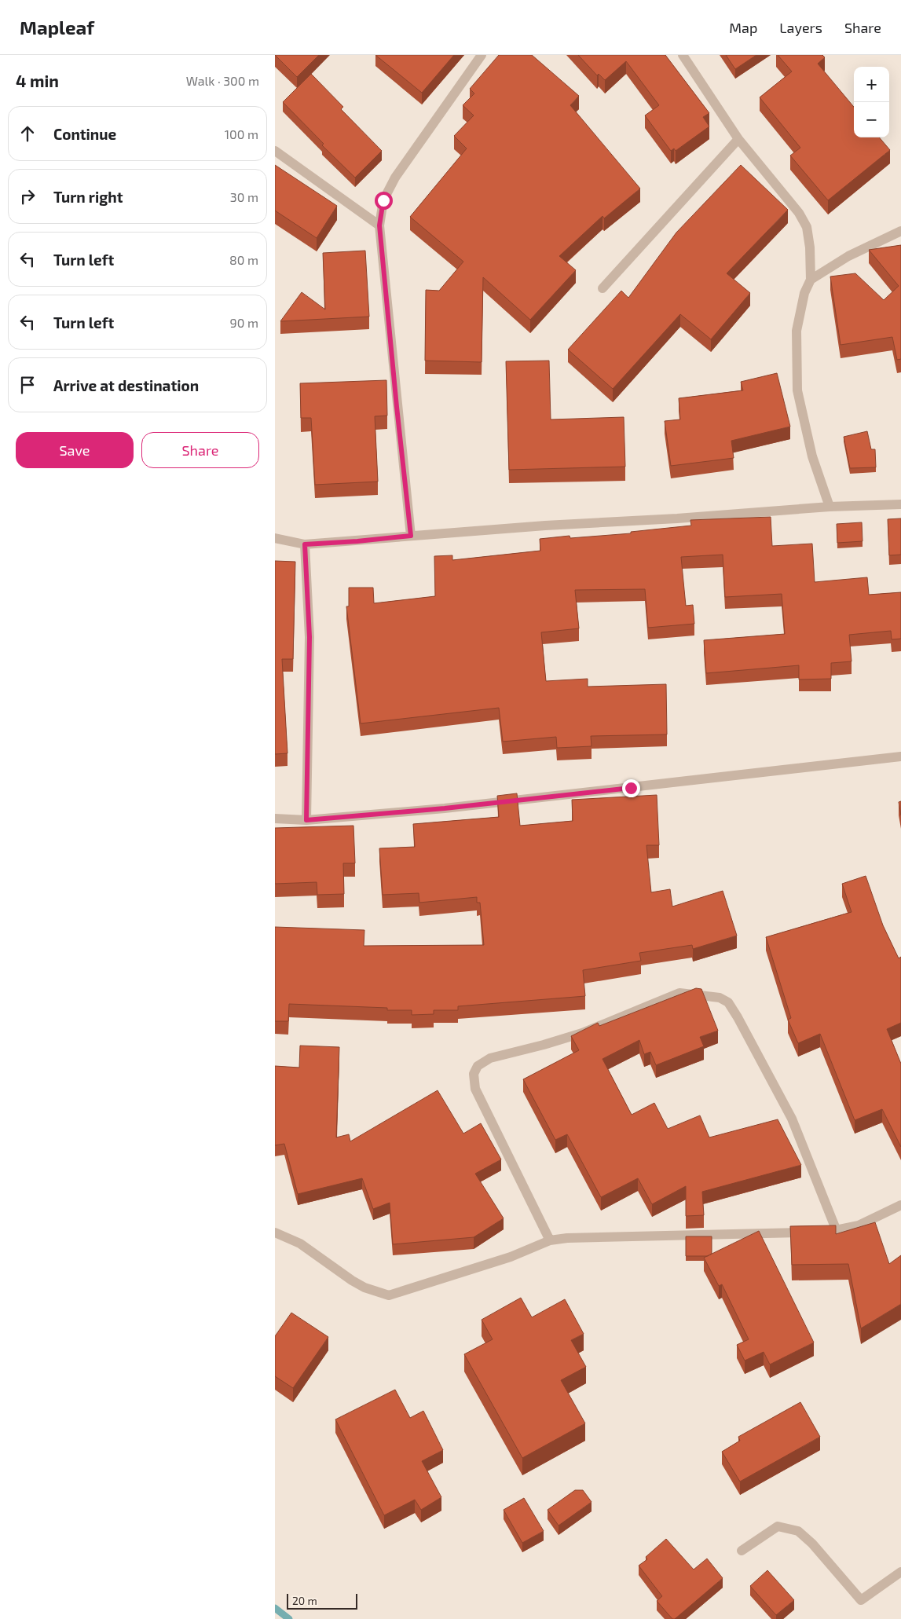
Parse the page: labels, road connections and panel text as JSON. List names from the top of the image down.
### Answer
{
  "scale_bar": "20 m",
  "page": {
    "header": "Mapleaf",
    "nav": ["Map", "Layers", "Share"],
    "heading": ["4 min", "Walk · 300 m"],
    "map_buttons": ["+", "−"],
    "list": [
      ["Continue", "100 m"],
      ["Turn right", "30 m"],
      ["Turn left", "80 m"],
      ["Turn left", "90 m"],
      "Arrive at destination"
    ],
    "buttons": ["Save", "Share"],
    "scale": "20 m"
  }
}
